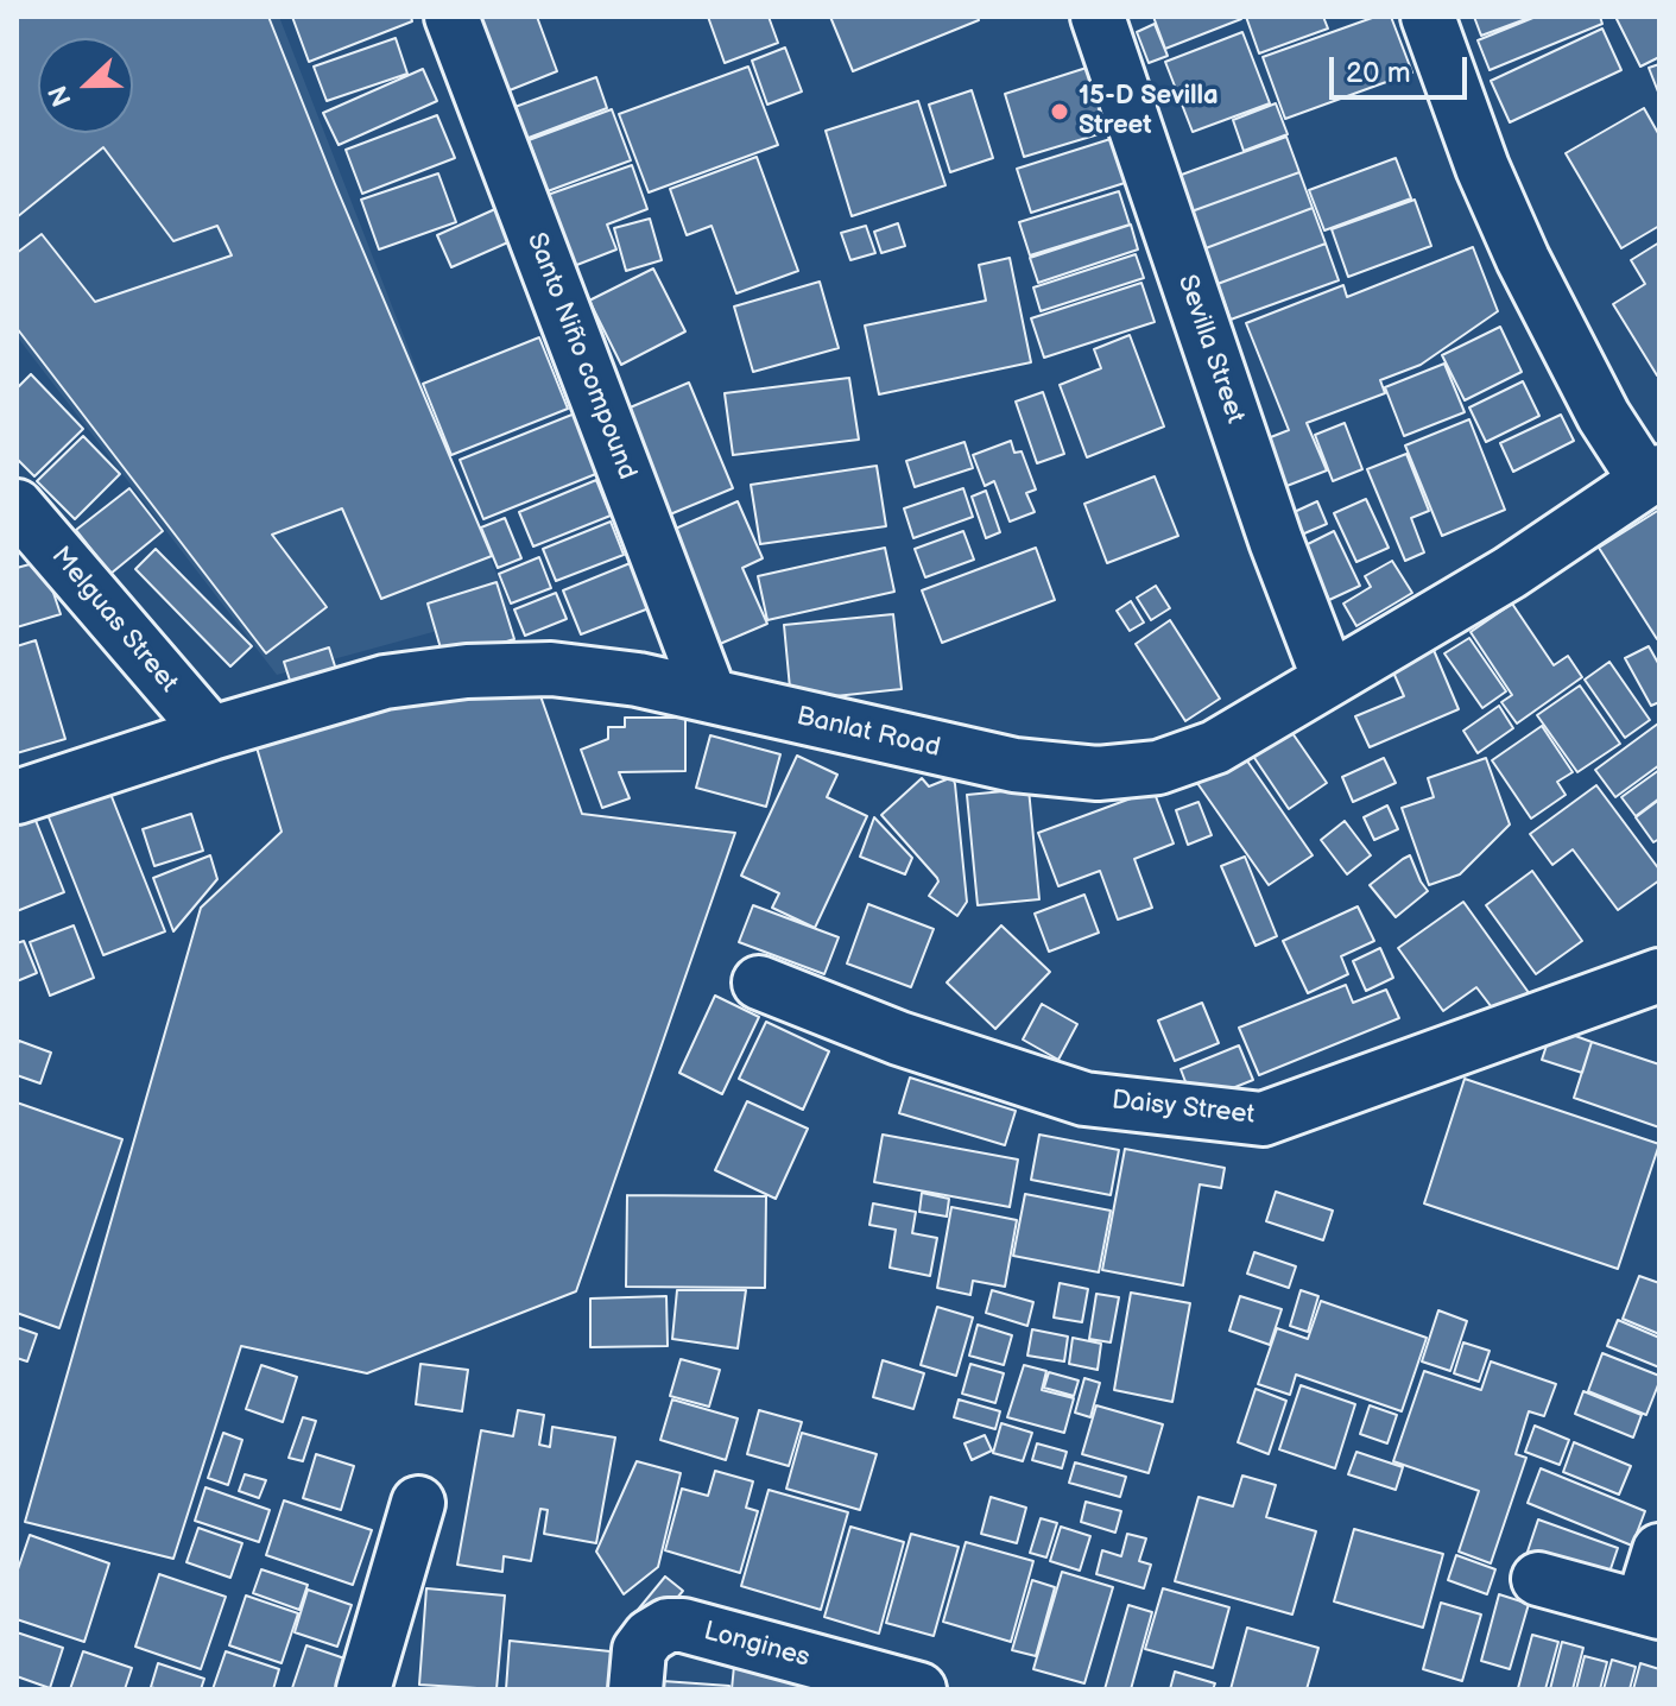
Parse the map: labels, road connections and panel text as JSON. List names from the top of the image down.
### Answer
{
  "streets": {
    "street": [
      "Sevilla Street",
      "Santo Niño compound",
      "Melguas Street",
      "Banlat Road",
      "Daisy Street",
      "Longines"
    ]
  },
  "crossings": [
    ["Sevilla Street", "Banlat Road"],
    ["Santo Niño compound", "Banlat Road"],
    ["Melguas Street", "Banlat Road"]
  ],
  "places": ["15-D Sevilla Street"],
  "scale_bar": "20 m",
  "north": "left"
}
